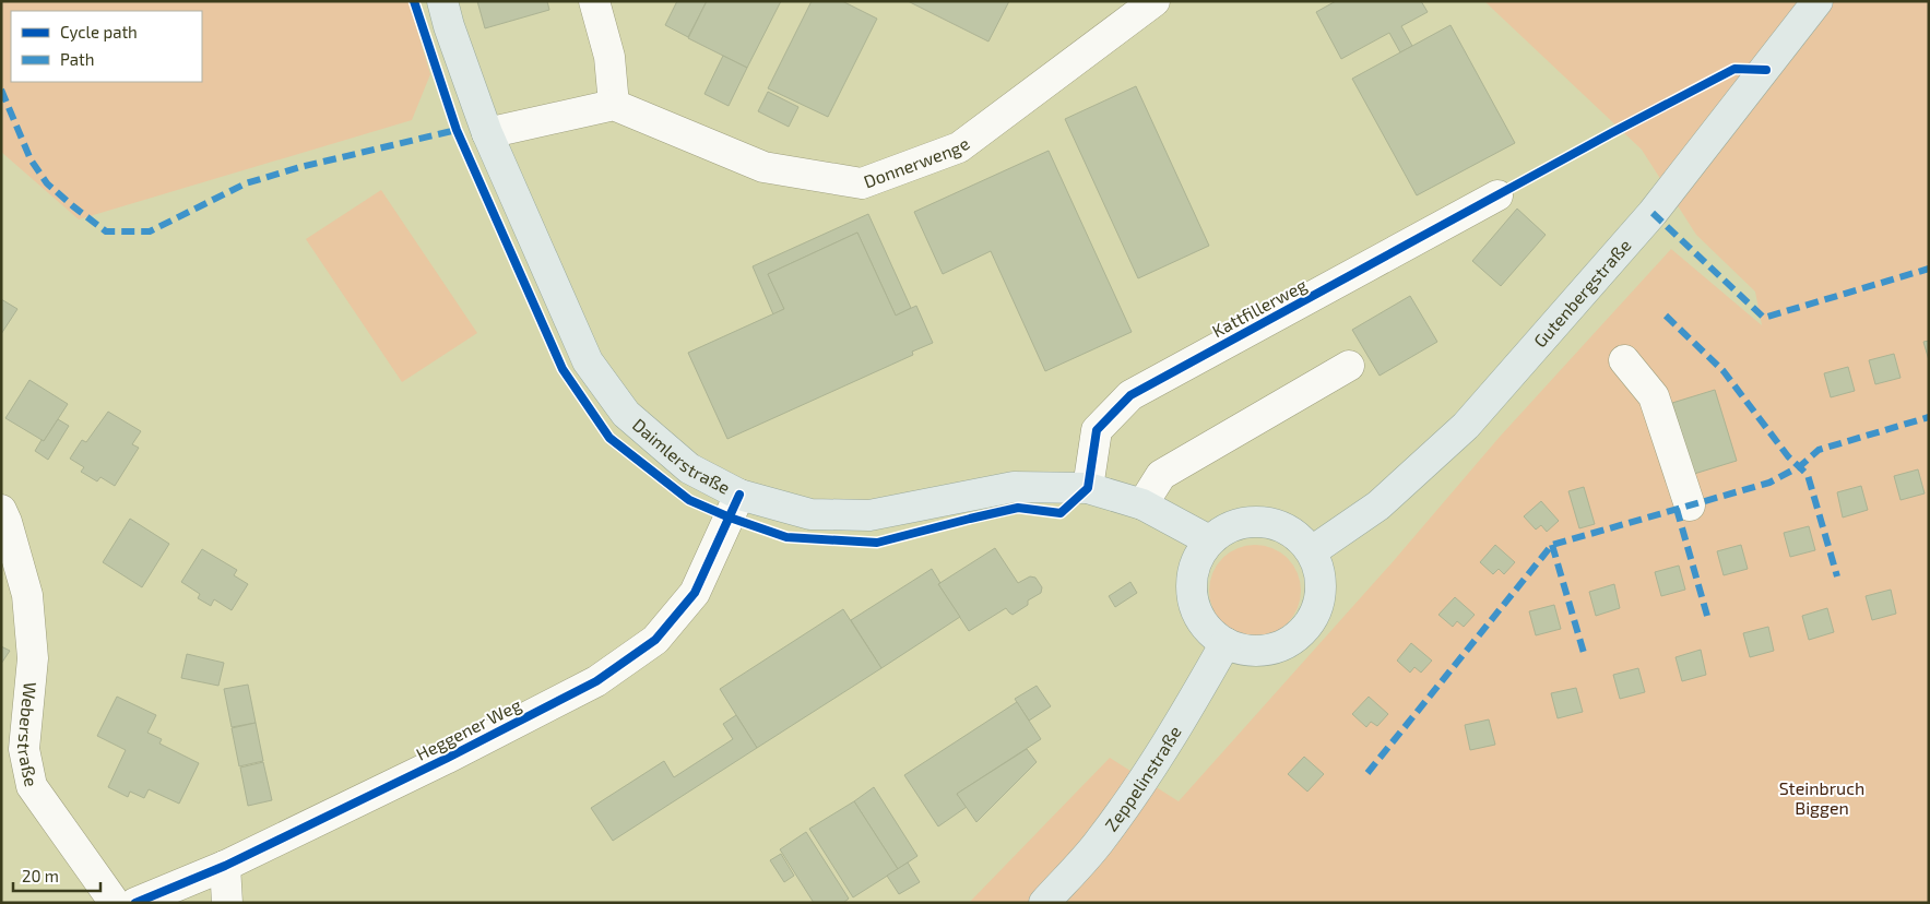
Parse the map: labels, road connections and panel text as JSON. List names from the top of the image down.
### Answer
{
  "streets": {
    "main road": ["Gutenbergstraße", "Daimlerstraße", "Zeppelinstraße"],
    "street": [
      "Donnerwenge",
      "Kattfillerweg",
      "Heggener Weg",
      "Weberstraße"
    ]
  },
  "crossings": [
    ["Gutenbergstraße", "Daimlerstraße"],
    ["Gutenbergstraße", "Zeppelinstraße"],
    ["Kattfillerweg", "Daimlerstraße"],
    ["Daimlerstraße", "Heggener Weg"],
    ["Daimlerstraße", "Zeppelinstraße"]
  ],
  "parks": ["Steinbruch Biggen"],
  "legend": ["Cycle path", "Path"],
  "scale_bar": "20 m"
}
